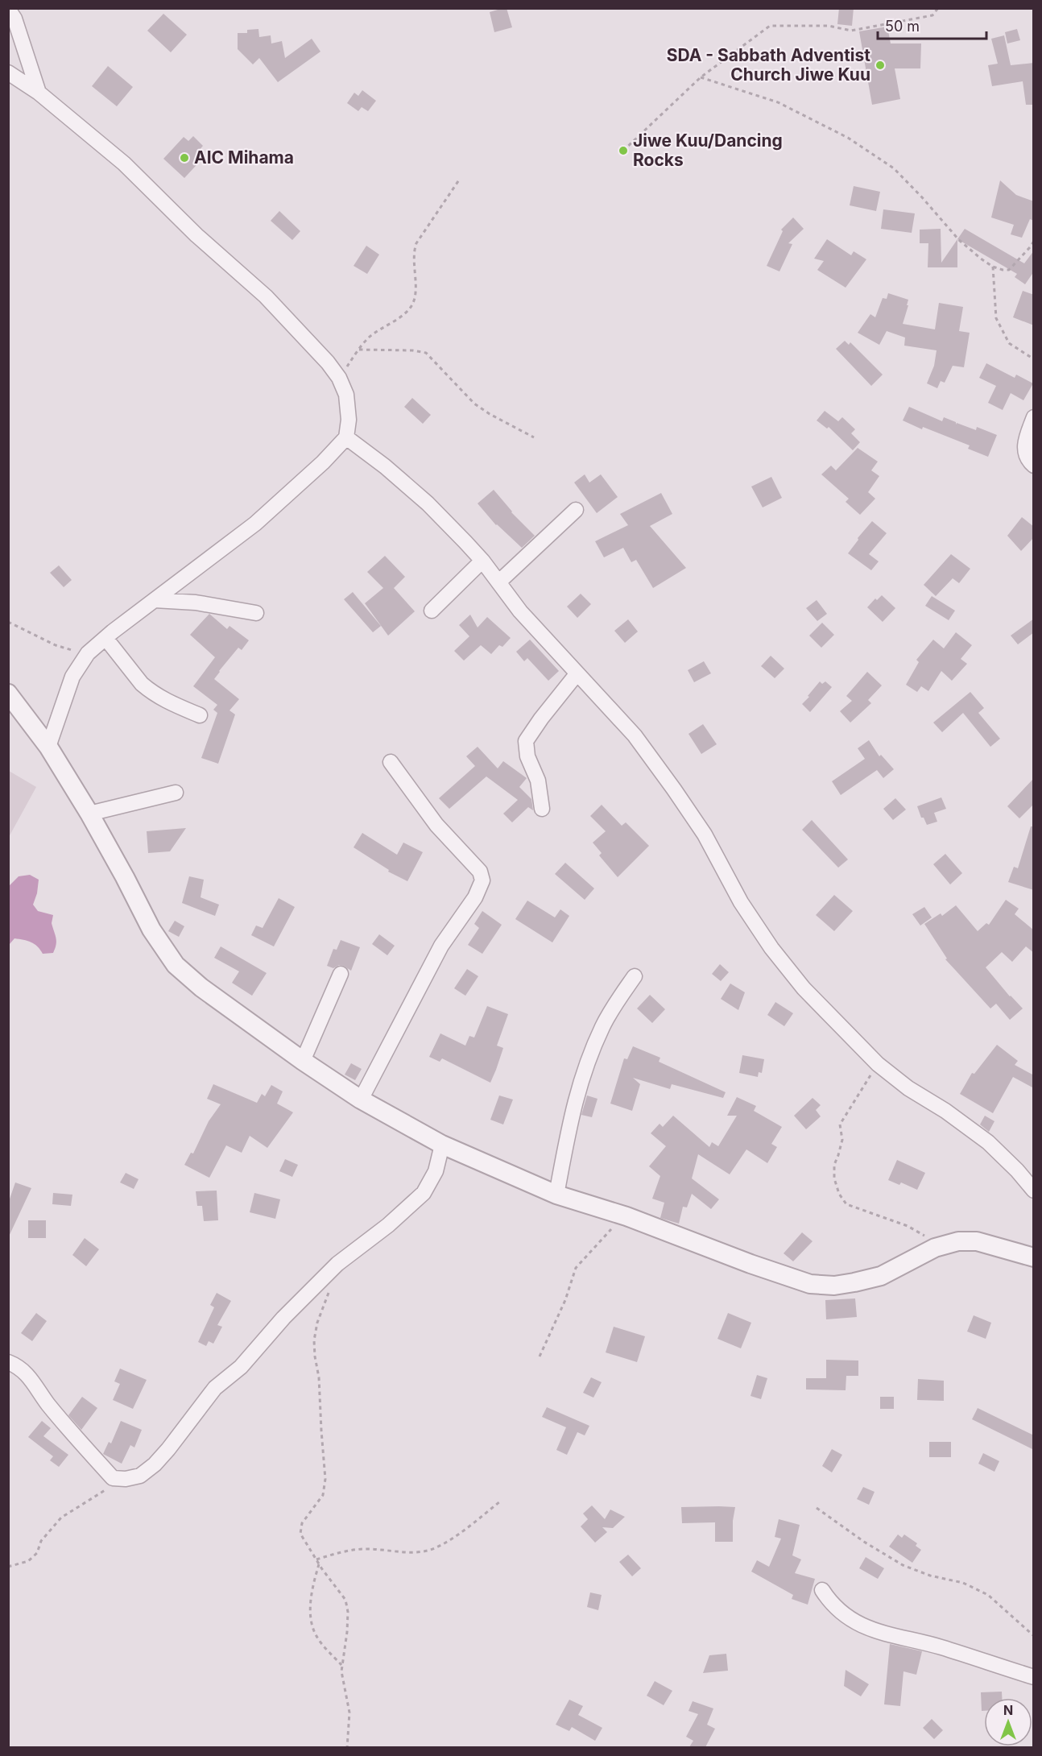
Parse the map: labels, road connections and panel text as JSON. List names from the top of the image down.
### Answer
{
  "places": ["SDA - Sabbath Adventist Church Jiwe Kuu", "Jiwe Kuu/Dancing Rocks", "AIC Mihama"],
  "scale_bar": "50 m",
  "north": "top"
}
